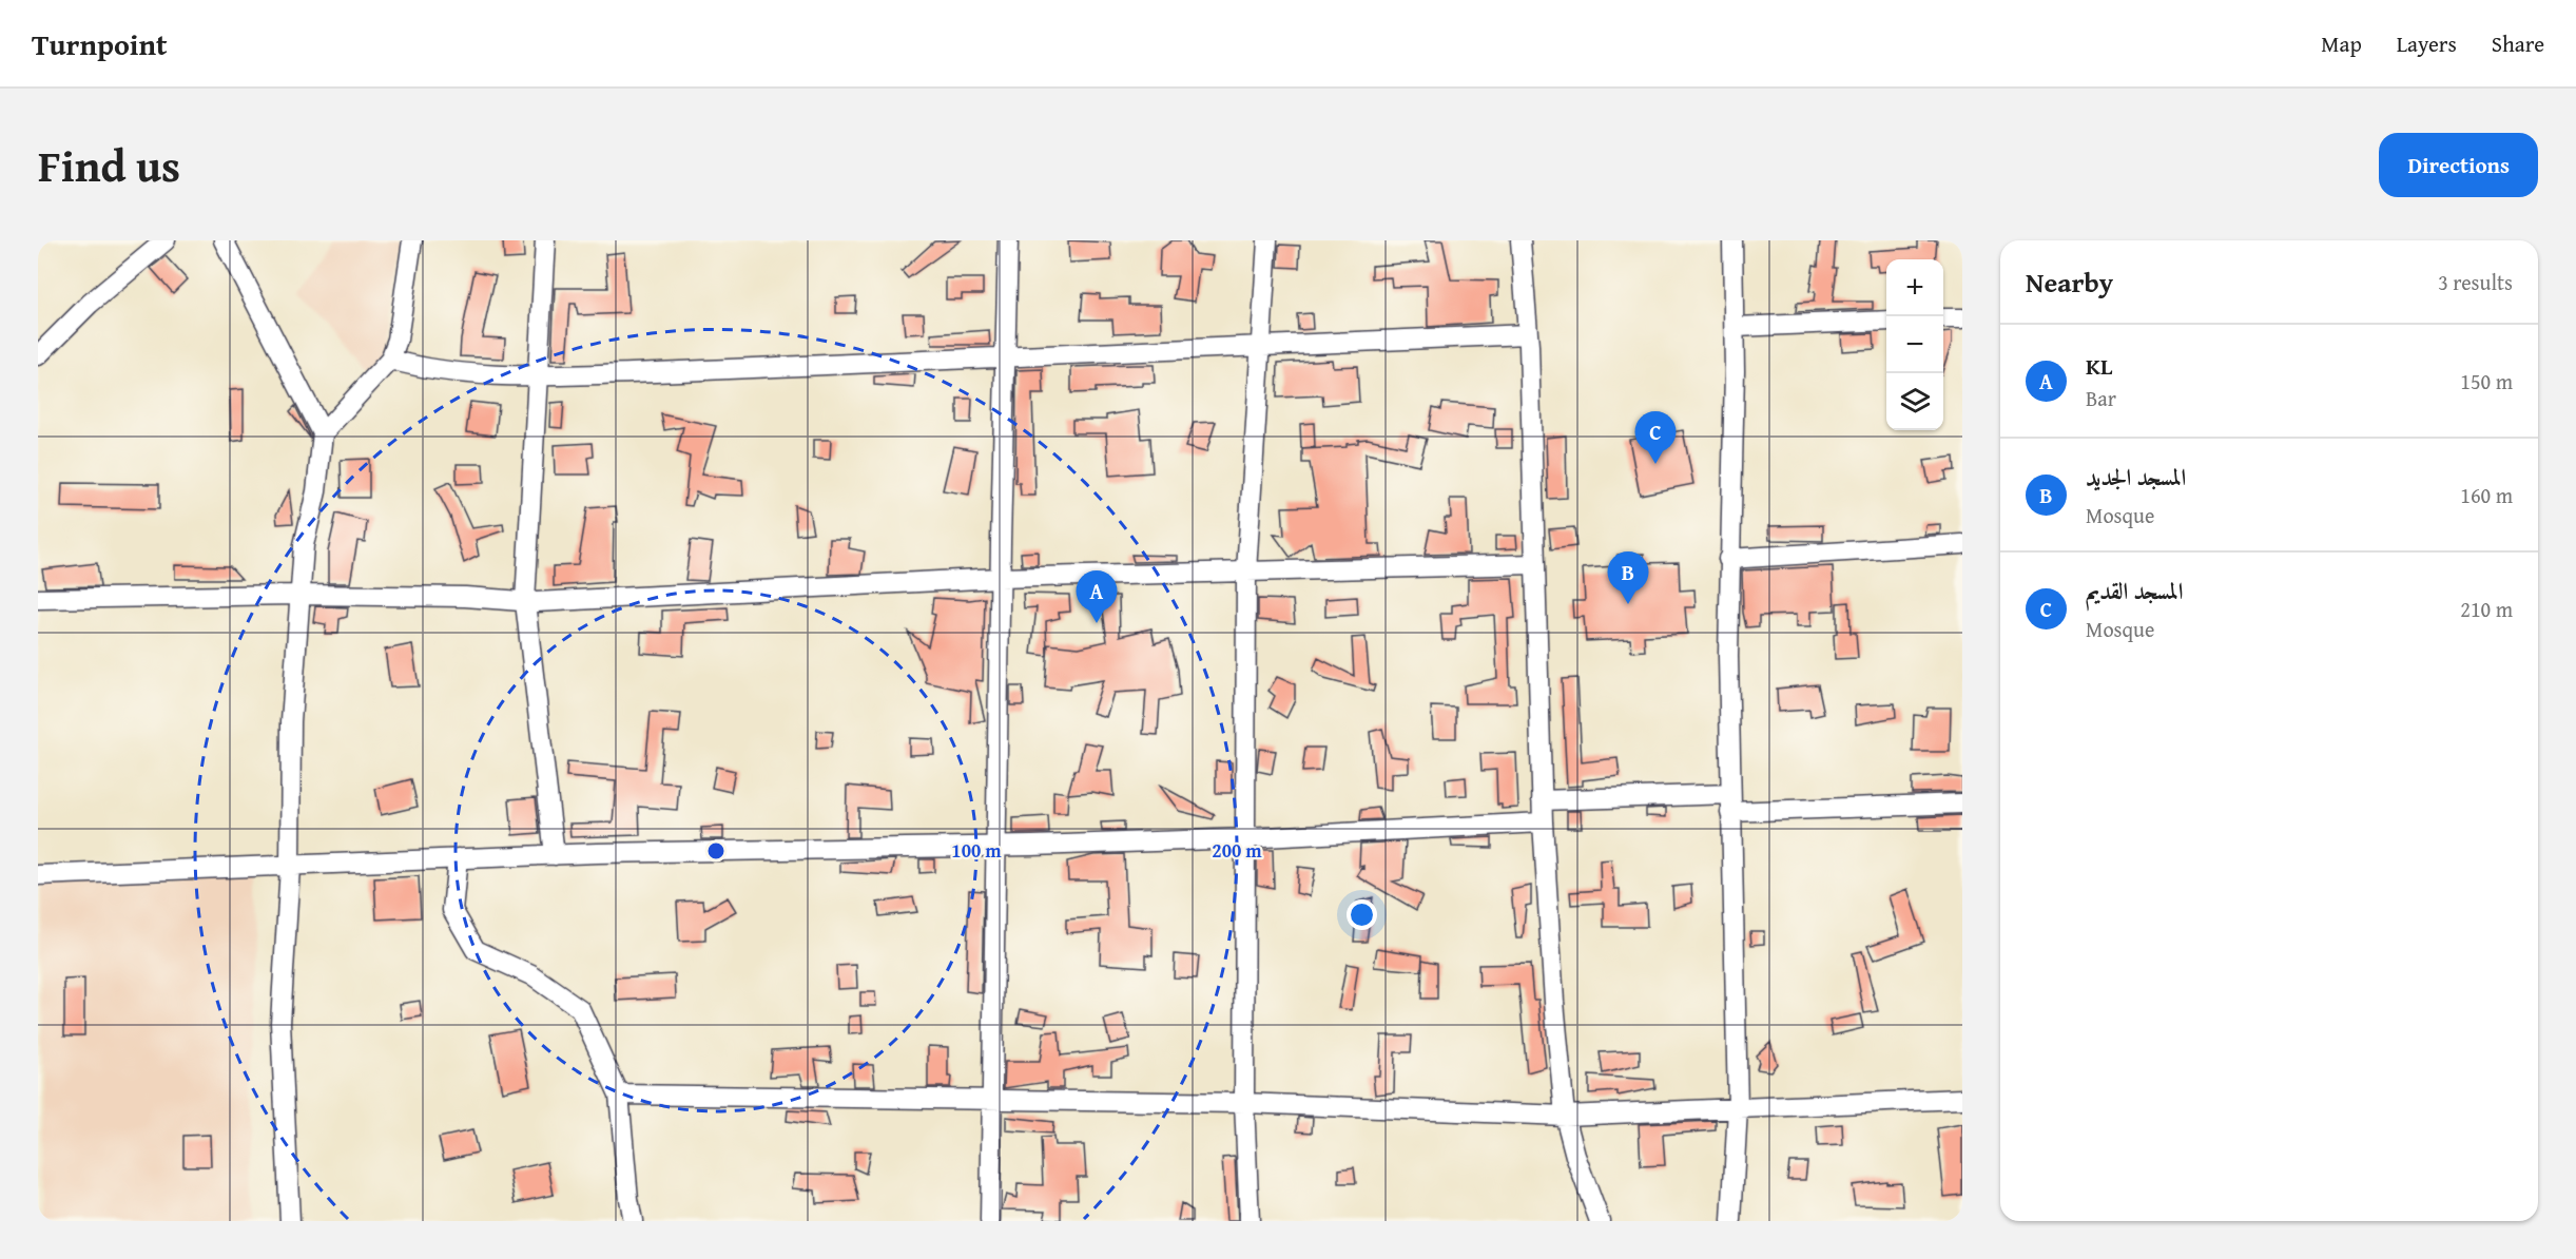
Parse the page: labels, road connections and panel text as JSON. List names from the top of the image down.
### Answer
{
  "page": {
    "header": "Turnpoint",
    "nav": ["Map", "Layers", "Share"],
    "title": "Find us",
    "buttons": "Directions",
    "heading": ["Nearby", "3 results"],
    "map_buttons": ["+", "−"],
    "list": [
      {
        "mark": "A",
        "name": "KL",
        "note": "Bar",
        "value": "150 m"
      },
      {
        "mark": "B",
        "name": "المسجد الجديد",
        "note": "Mosque",
        "value": "160 m"
      },
      {
        "mark": "C",
        "name": "المسجد القديم",
        "note": "Mosque",
        "value": "210 m"
      }
    ],
    "pins": ["C", "B", "A"]
  },
  "rings": ["100 m", "200 m"]
}
